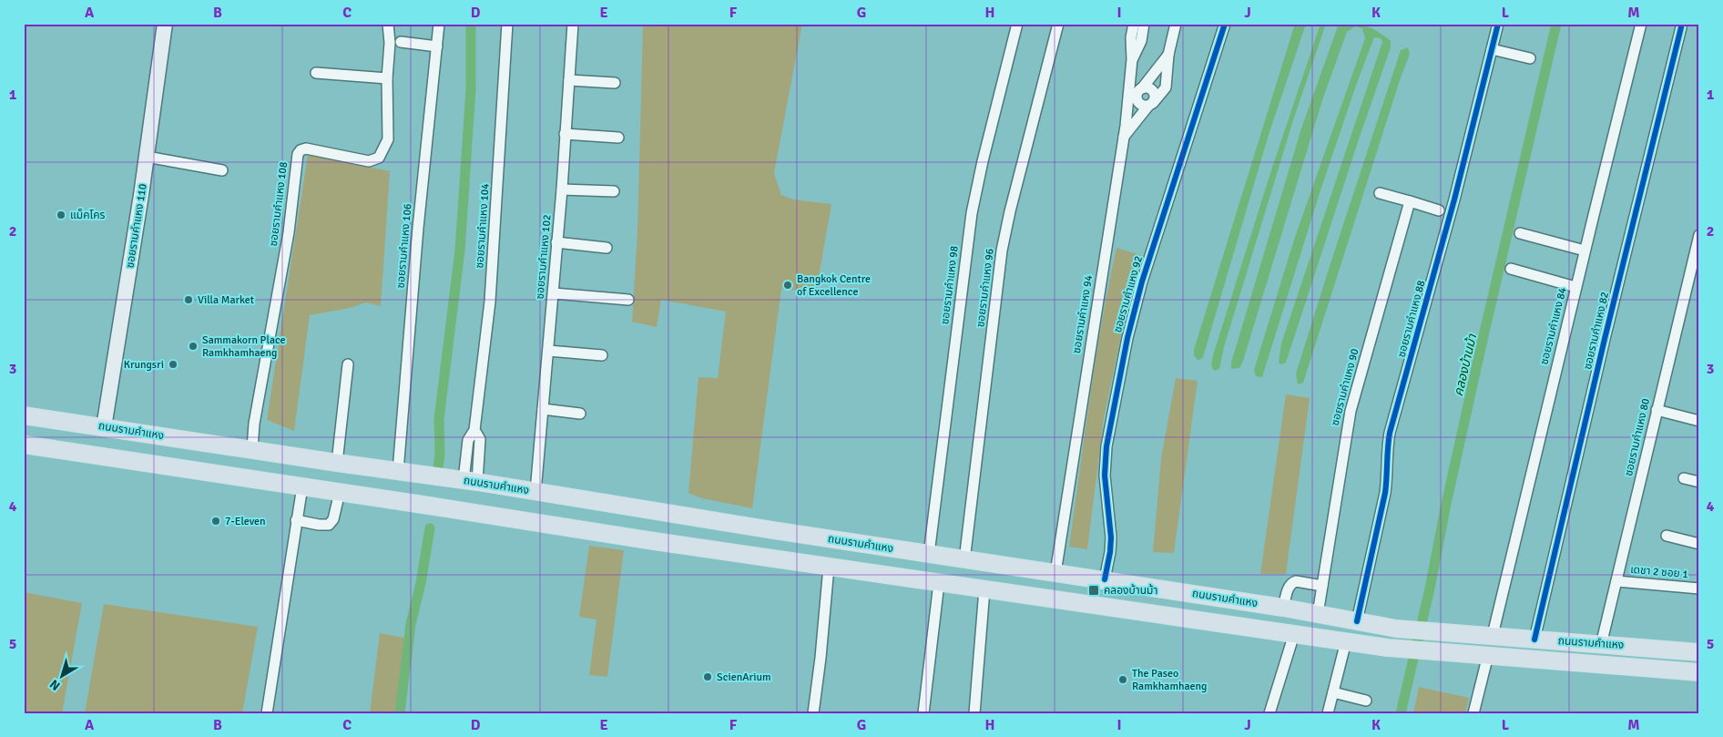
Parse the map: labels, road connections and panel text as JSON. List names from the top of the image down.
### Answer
{
  "streets": {
    "main road": ["ถนนรามคำแหง"],
    "street": [
      "ซอยรามคำแหง 108",
      "ซอยรามคำแหง 110",
      "ซอยรามคําแหง 104",
      "ซอยรามคําแหง 106",
      "ซอยรามคําแหง 102",
      "ซอยรามคําแหง 98",
      "ซอยรามคําแหง 96",
      "ซอยรามคําแหง 92",
      "ซอยรามคําแหง 94",
      "ซอยรามคำแหง 88",
      "ซอยรามคำแหง 84",
      "ซอยรามคำแหง 82",
      "ซอยรามคำแหง 90",
      "ซอยรามคำแหง 80",
      "เดชา 2 ซอย 1"
    ]
  },
  "crossings": [
    ["ซอยรามคำแหง 108", "ถนนรามคำแหง"],
    ["ซอยรามคำแหง 110", "ถนนรามคำแหง"],
    ["ซอยรามคําแหง 104", "ถนนรามคำแหง"],
    ["ซอยรามคําแหง 106", "ถนนรามคำแหง"],
    ["ซอยรามคําแหง 102", "ถนนรามคำแหง"],
    ["ซอยรามคําแหง 98", "ถนนรามคำแหง"],
    ["ซอยรามคําแหง 96", "ถนนรามคำแหง"],
    ["ซอยรามคําแหง 92", "ถนนรามคำแหง"],
    ["ซอยรามคําแหง 94", "ถนนรามคำแหง"],
    ["ซอยรามคำแหง 88", "ถนนรามคำแหง"],
    ["ซอยรามคำแหง 84", "ถนนรามคำแหง"],
    ["ซอยรามคำแหง 82", "ถนนรามคำแหง"],
    ["ซอยรามคำแหง 90", "ถนนรามคำแหง"],
    ["ถนนรามคำแหง", "ซอยรามคำแหง 80"],
    ["ซอยรามคำแหง 80", "เดชา 2 ซอย 1"]
  ],
  "water": ["คลองบ้านม้า"],
  "places": {
    "other": [
      "แม็คโคร",
      "Bangkok Centre of Excellence",
      "Villa Market",
      "Sammakorn Place Ramkhamhaeng",
      "Krungsri",
      "7-Eleven",
      "ScienArium",
      "The Paseo Ramkhamhaeng"
    ],
    "transit": ["คลองบ้านม้า"]
  },
  "north": "bottom left",
  "grid": {
    "columns": [
      "A",
      "B",
      "C",
      "D",
      "E",
      "F",
      "G",
      "H",
      "I",
      "J",
      "K",
      "L",
      "M"
    ],
    "rows": [
      "1",
      "2",
      "3",
      "4",
      "5"
    ]
  }
}
